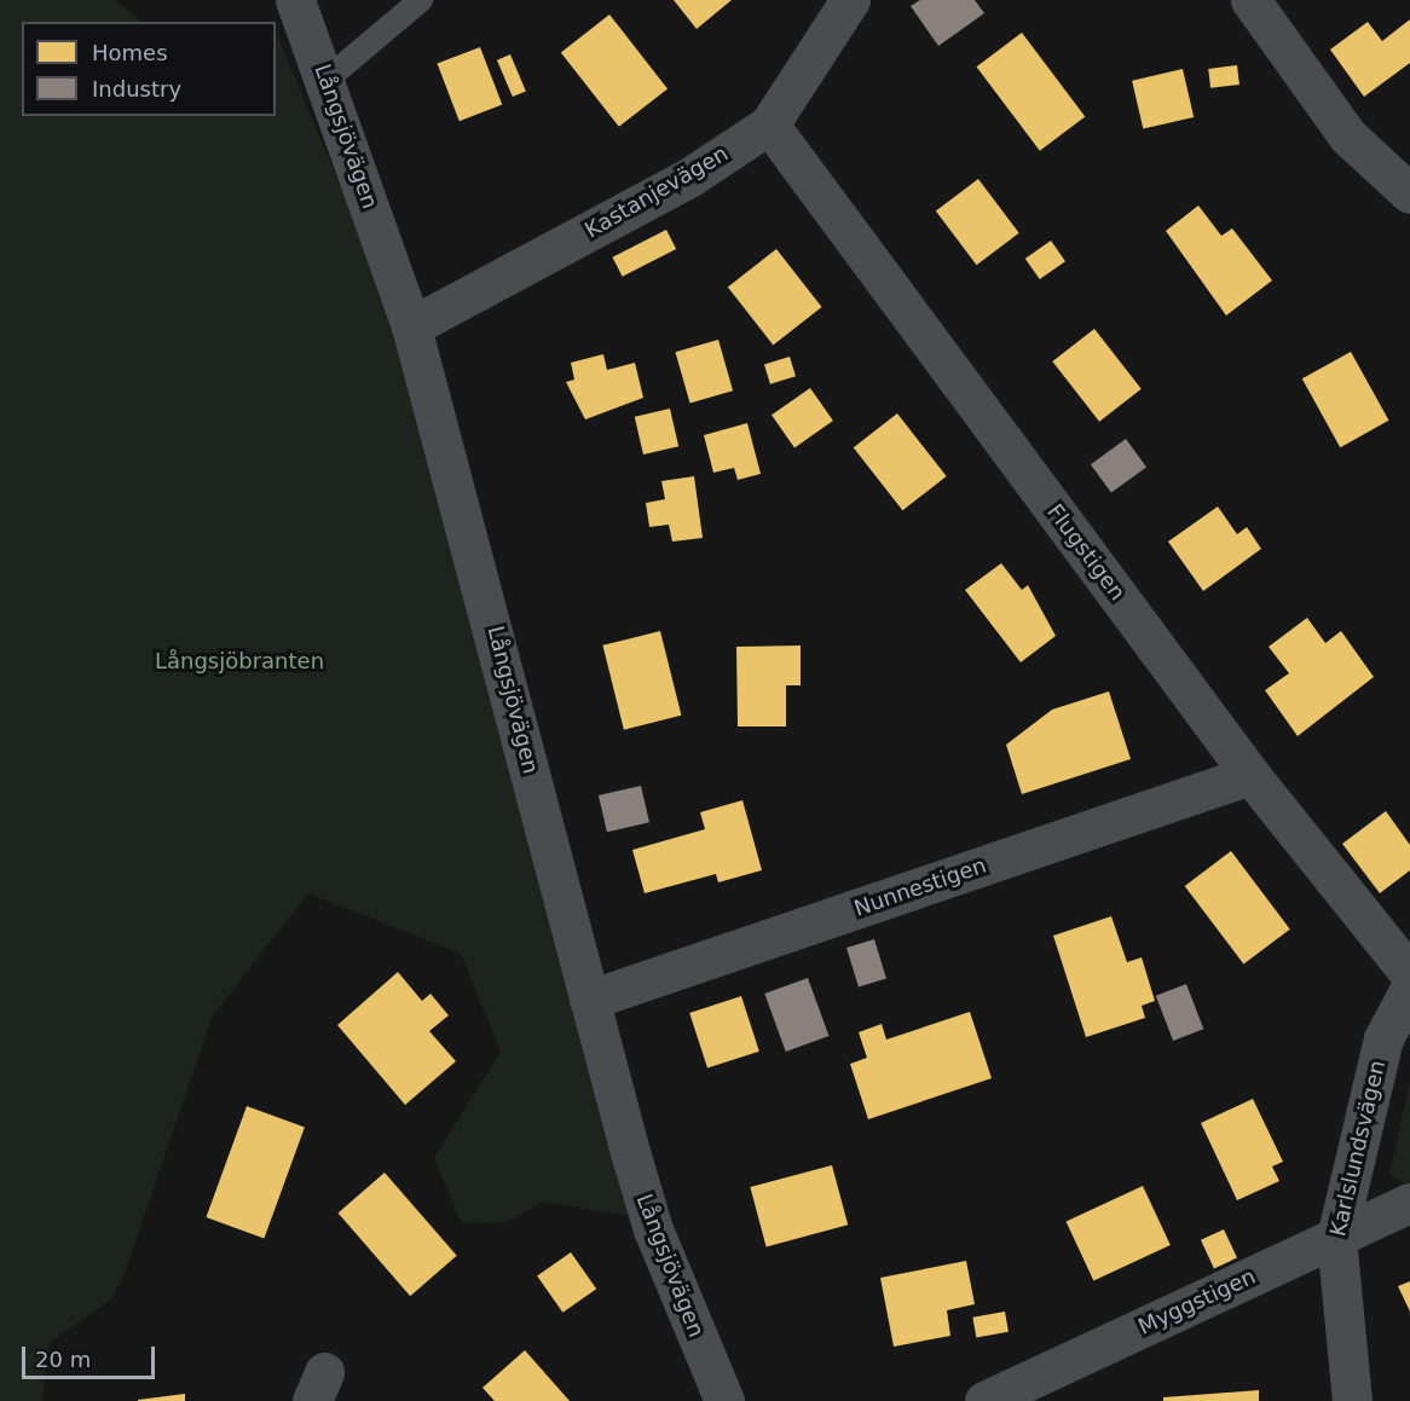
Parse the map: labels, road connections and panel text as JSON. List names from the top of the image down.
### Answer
{
  "streets": {
    "street": [
      "Långsjövägen",
      "Kastanjevägen",
      "Flugstigen",
      "Nunnestigen",
      "Karlslundsvägen",
      "Myggstigen"
    ]
  },
  "crossings": [
    ["Långsjövägen", "Kastanjevägen"],
    ["Långsjövägen", "Nunnestigen"],
    ["Kastanjevägen", "Flugstigen"],
    ["Flugstigen", "Nunnestigen"],
    ["Karlslundsvägen", "Myggstigen"]
  ],
  "parks": ["Långsjöbranten"],
  "legend": ["Homes", "Industry"],
  "scale_bar": "20 m"
}
